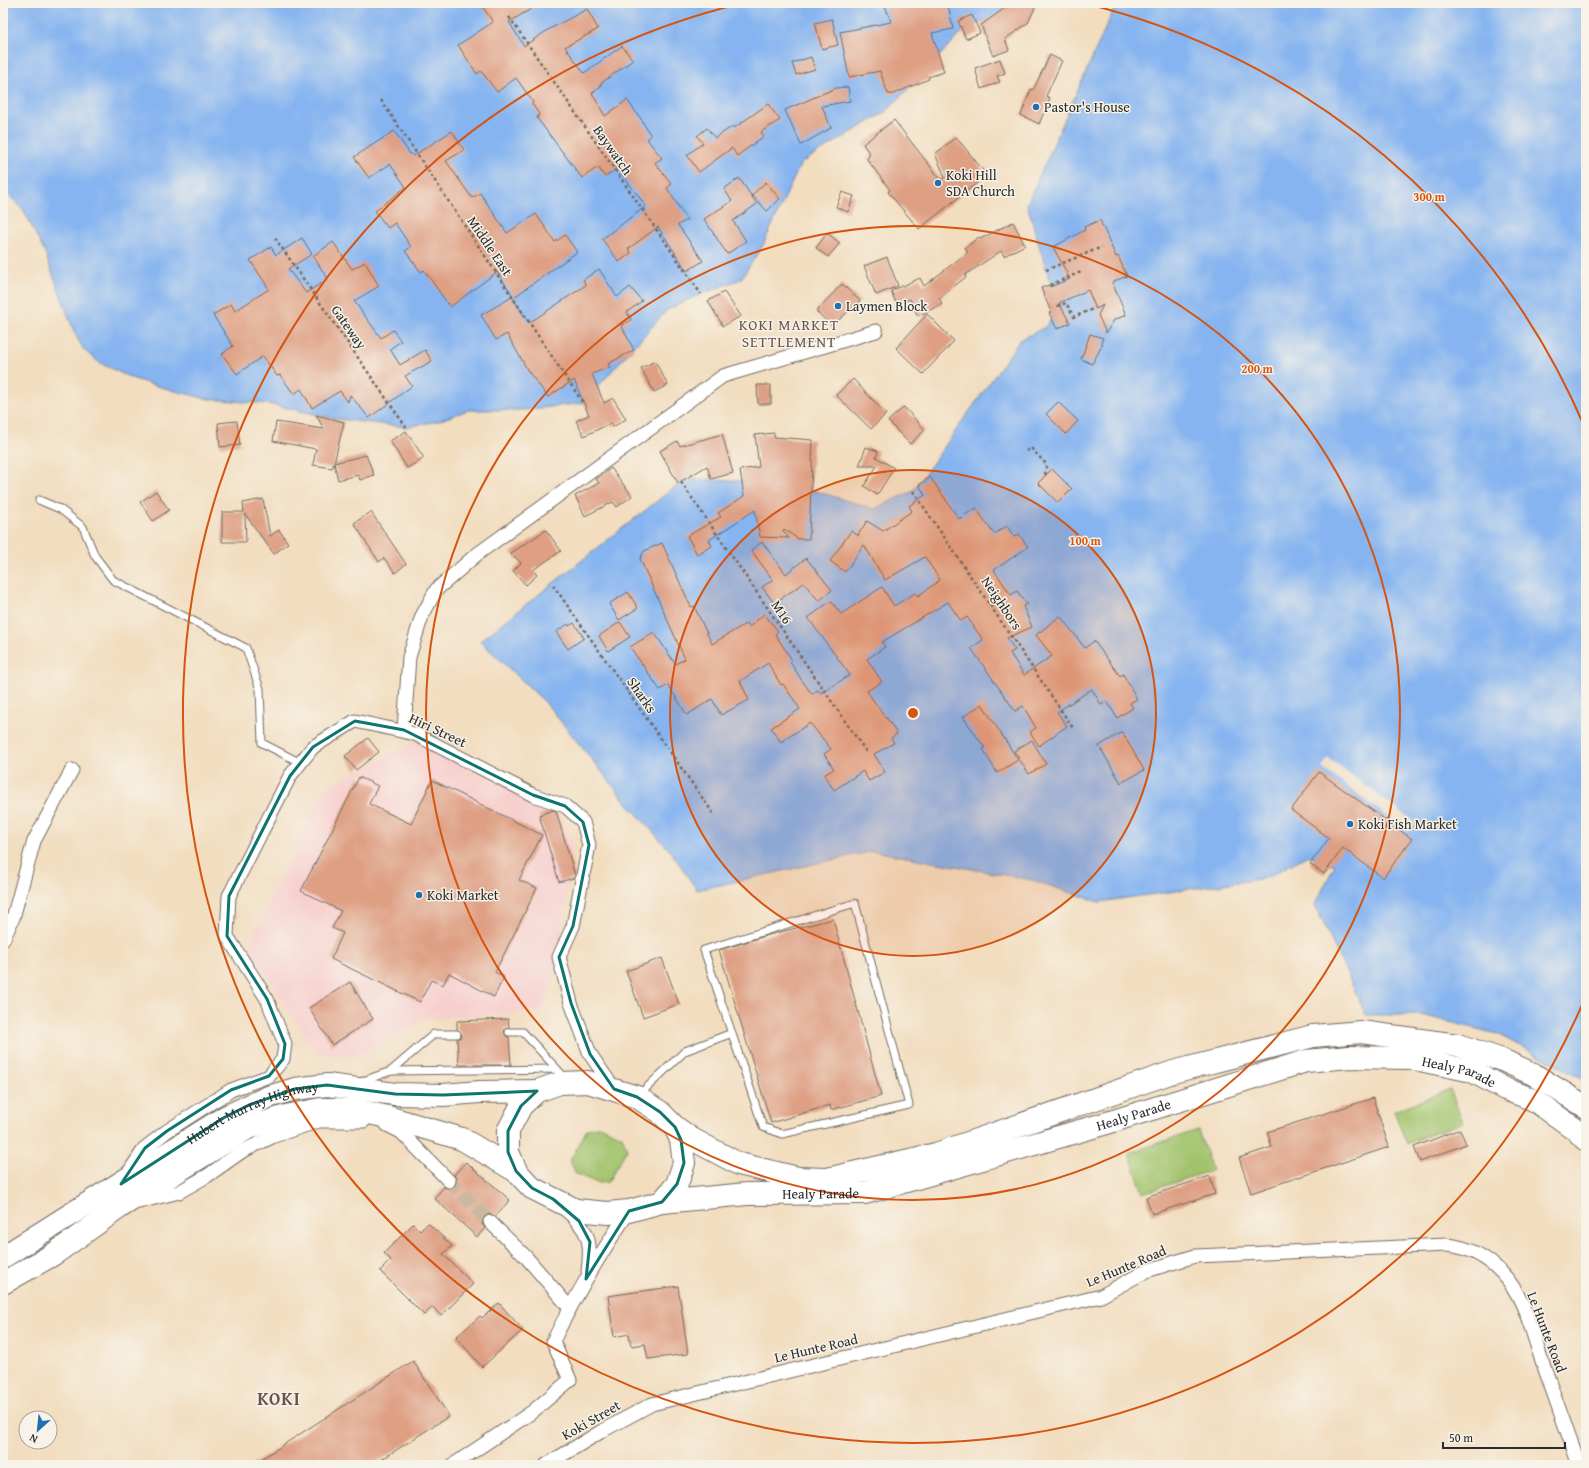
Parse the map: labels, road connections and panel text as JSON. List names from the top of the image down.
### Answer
{
  "streets": {
    "highway": ["Healy Parade", "Hubert Murray Highway"],
    "street": ["Hiri Street", "Le Hunte Road", "Koki Street"],
    "path": [
      "Baywatch",
      "Middle East",
      "Gateway",
      "Neighbors",
      "M16",
      "Sharks"
    ]
  },
  "crossings": [
    ["Hiri Street", "Hubert Murray Highway"],
    ["Healy Parade", "Hubert Murray Highway"],
    ["Le Hunte Road", "Koki Street"]
  ],
  "districts": ["KOKI MARKET SETTLEMENT", "KOKI"],
  "places": [
    "Pastor's House",
    "Koki Hill SDA Church",
    "Laymen Block",
    "Koki Fish Market",
    "Koki Market"
  ],
  "scale_bar": "50 m",
  "north": "bottom left",
  "rings": ["300 m", "200 m", "100 m"]
}
